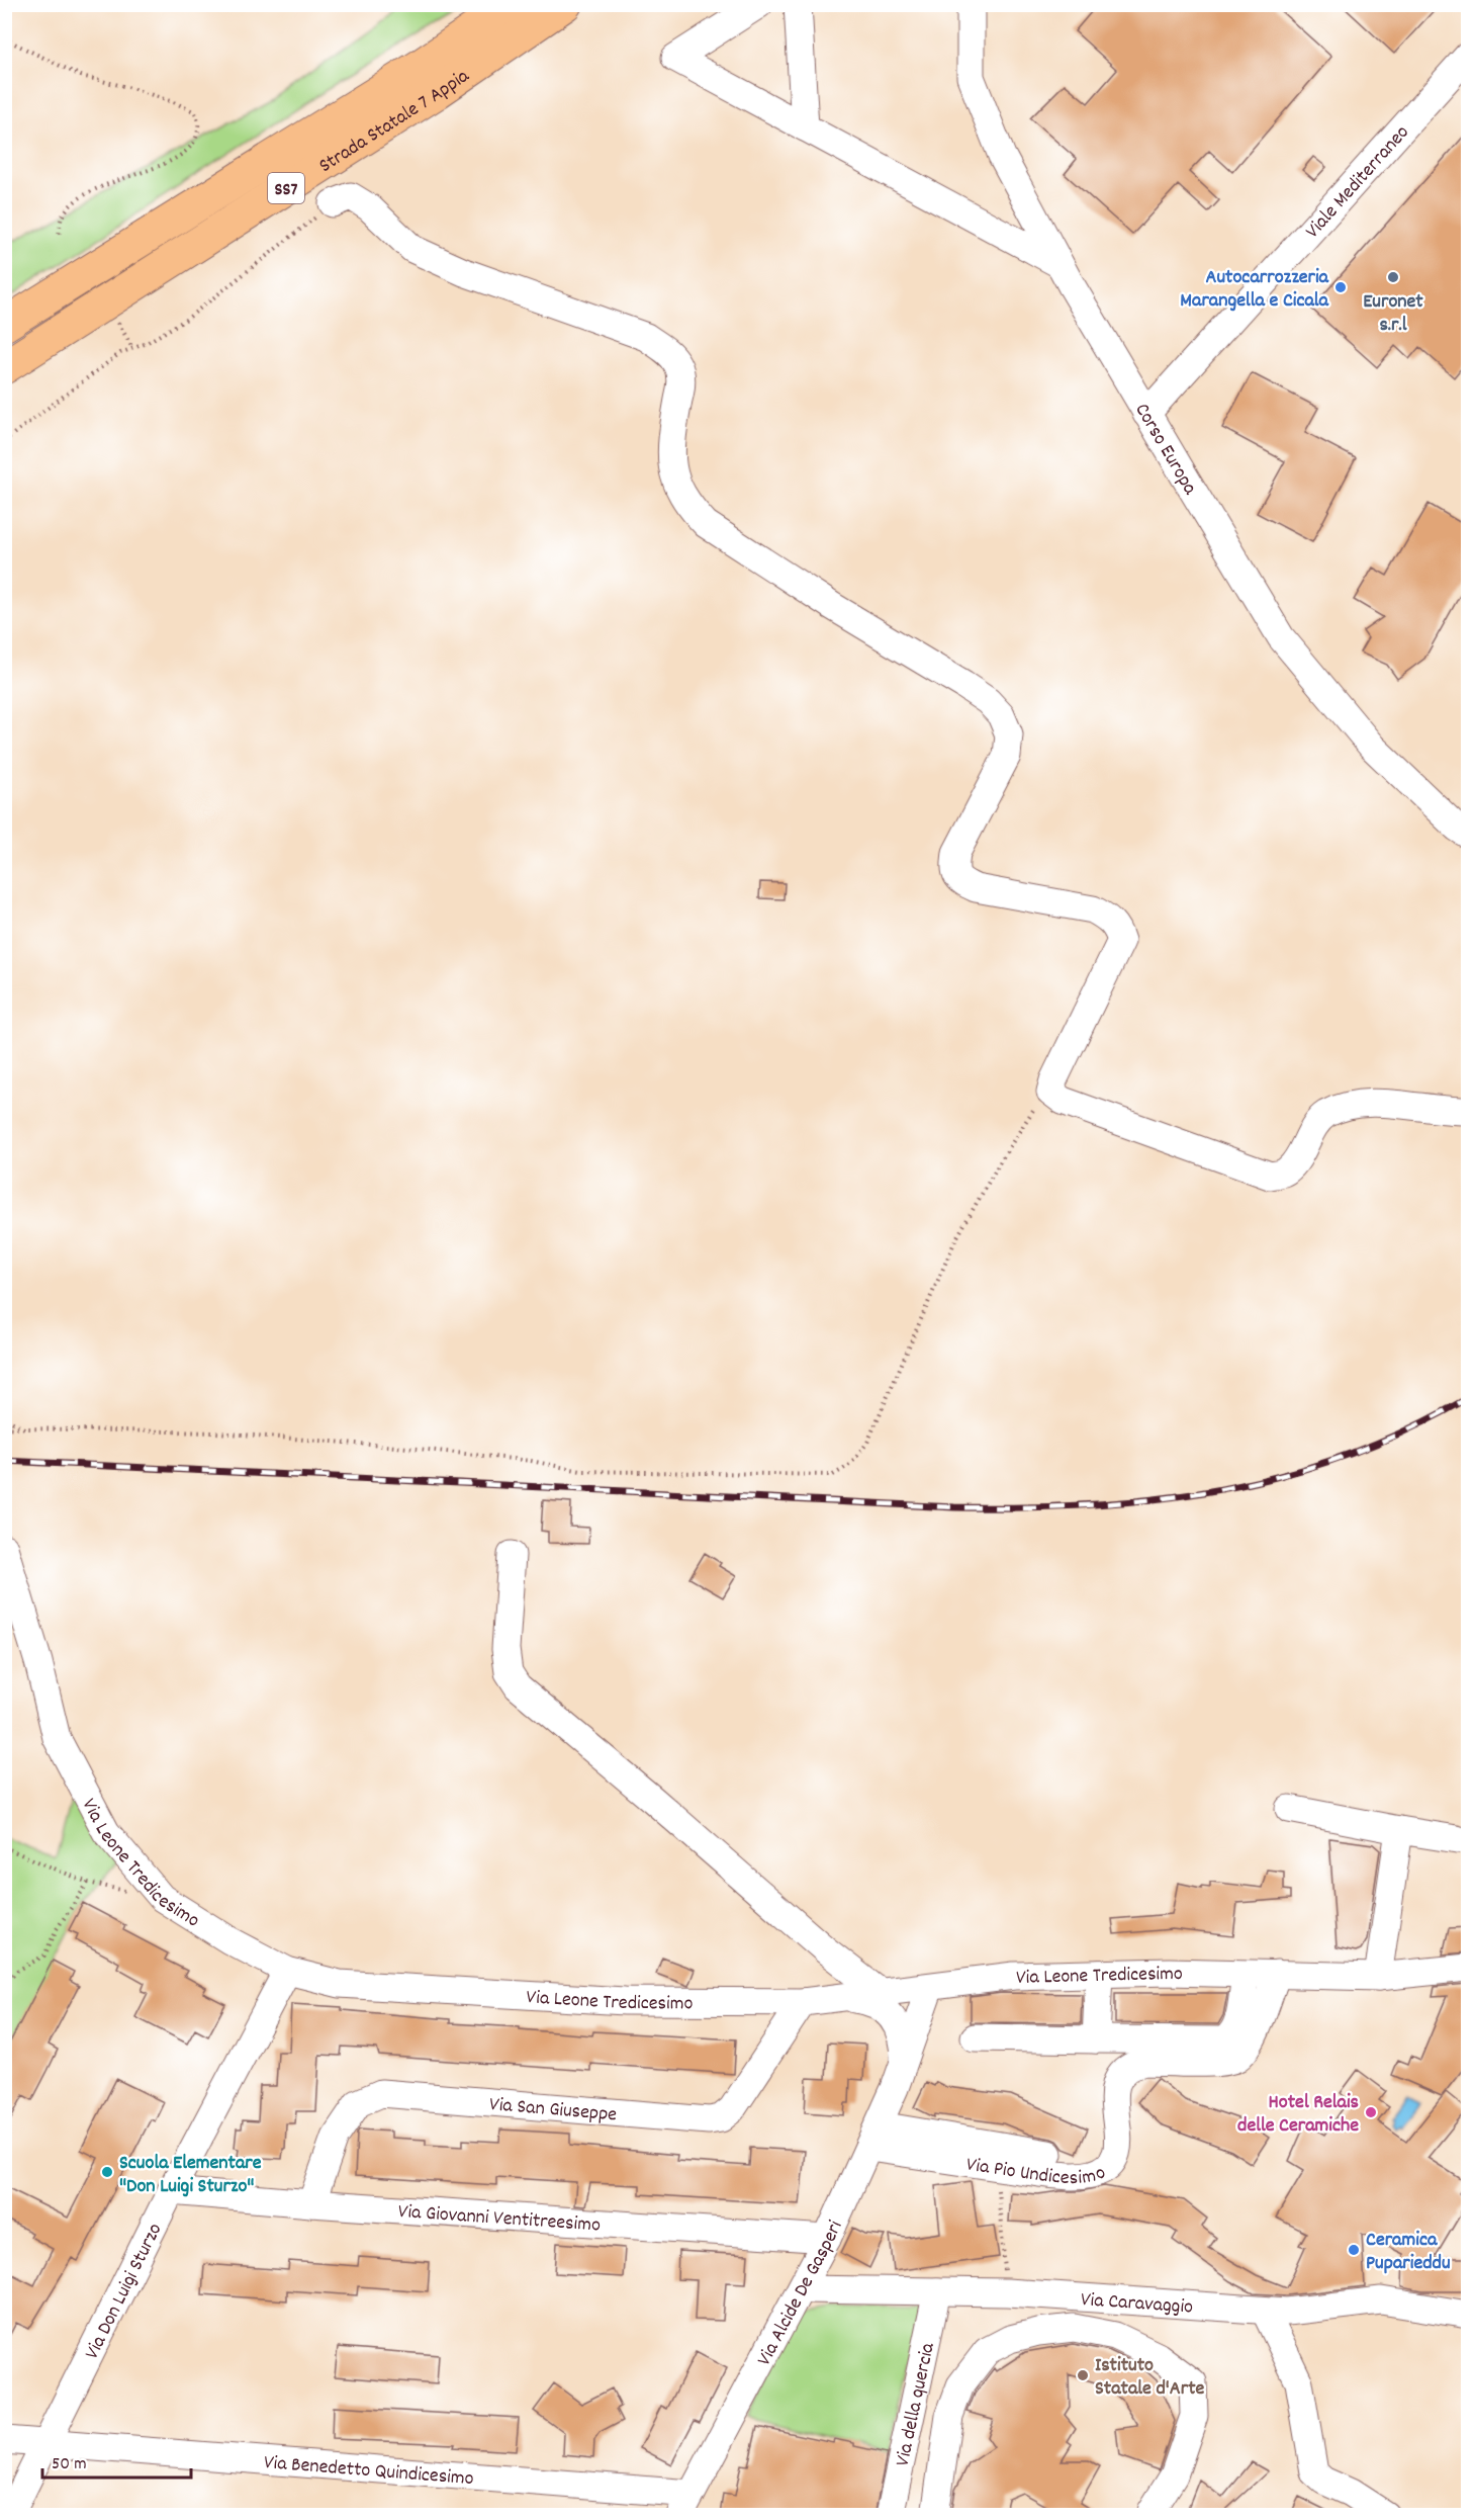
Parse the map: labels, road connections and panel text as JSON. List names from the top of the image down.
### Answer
{
  "streets": {
    "highway": ["Strada Statale 7 Appia", "SS7"],
    "street": [
      "Viale Mediterraneo",
      "Corso Europa",
      "Via Leone Tredicesimo",
      "Via San Giuseppe",
      "Via Pio Undicesimo",
      "Via Giovanni Ventitreesimo",
      "Via Don Luigi Sturzo",
      "Via Alcide De Gasperi",
      "Via Caravaggio",
      "Via della quercia",
      "Via Benedetto Quindicesimo"
    ]
  },
  "crossings": [
    ["Viale Mediterraneo", "Corso Europa"],
    ["Via Leone Tredicesimo", "Via San Giuseppe"],
    ["Via Leone Tredicesimo", "Via Pio Undicesimo"],
    ["Via Leone Tredicesimo", "Via Don Luigi Sturzo"],
    ["Via Leone Tredicesimo", "Via Alcide De Gasperi"],
    ["Via San Giuseppe", "Via Giovanni Ventitreesimo"],
    ["Via Pio Undicesimo", "Via Alcide De Gasperi"],
    ["Via Giovanni Ventitreesimo", "Via Don Luigi Sturzo"],
    ["Via Giovanni Ventitreesimo", "Via Alcide De Gasperi"],
    ["Via Don Luigi Sturzo", "Via Benedetto Quindicesimo"],
    ["Via Alcide De Gasperi", "Via Caravaggio"],
    ["Via Alcide De Gasperi", "Via Benedetto Quindicesimo"],
    ["Via Caravaggio", "Via della quercia"]
  ],
  "places": [
    "Euronet s.r.l",
    "Autocarrozzeria Marangella e Cicala",
    "Hotel Relais delle Ceramiche",
    "Scuola Elementare \"Don Luigi Sturzo\"",
    "Ceramica Puparieddu",
    "Istituto Statale d'Arte"
  ],
  "scale_bar": "50 m"
}
